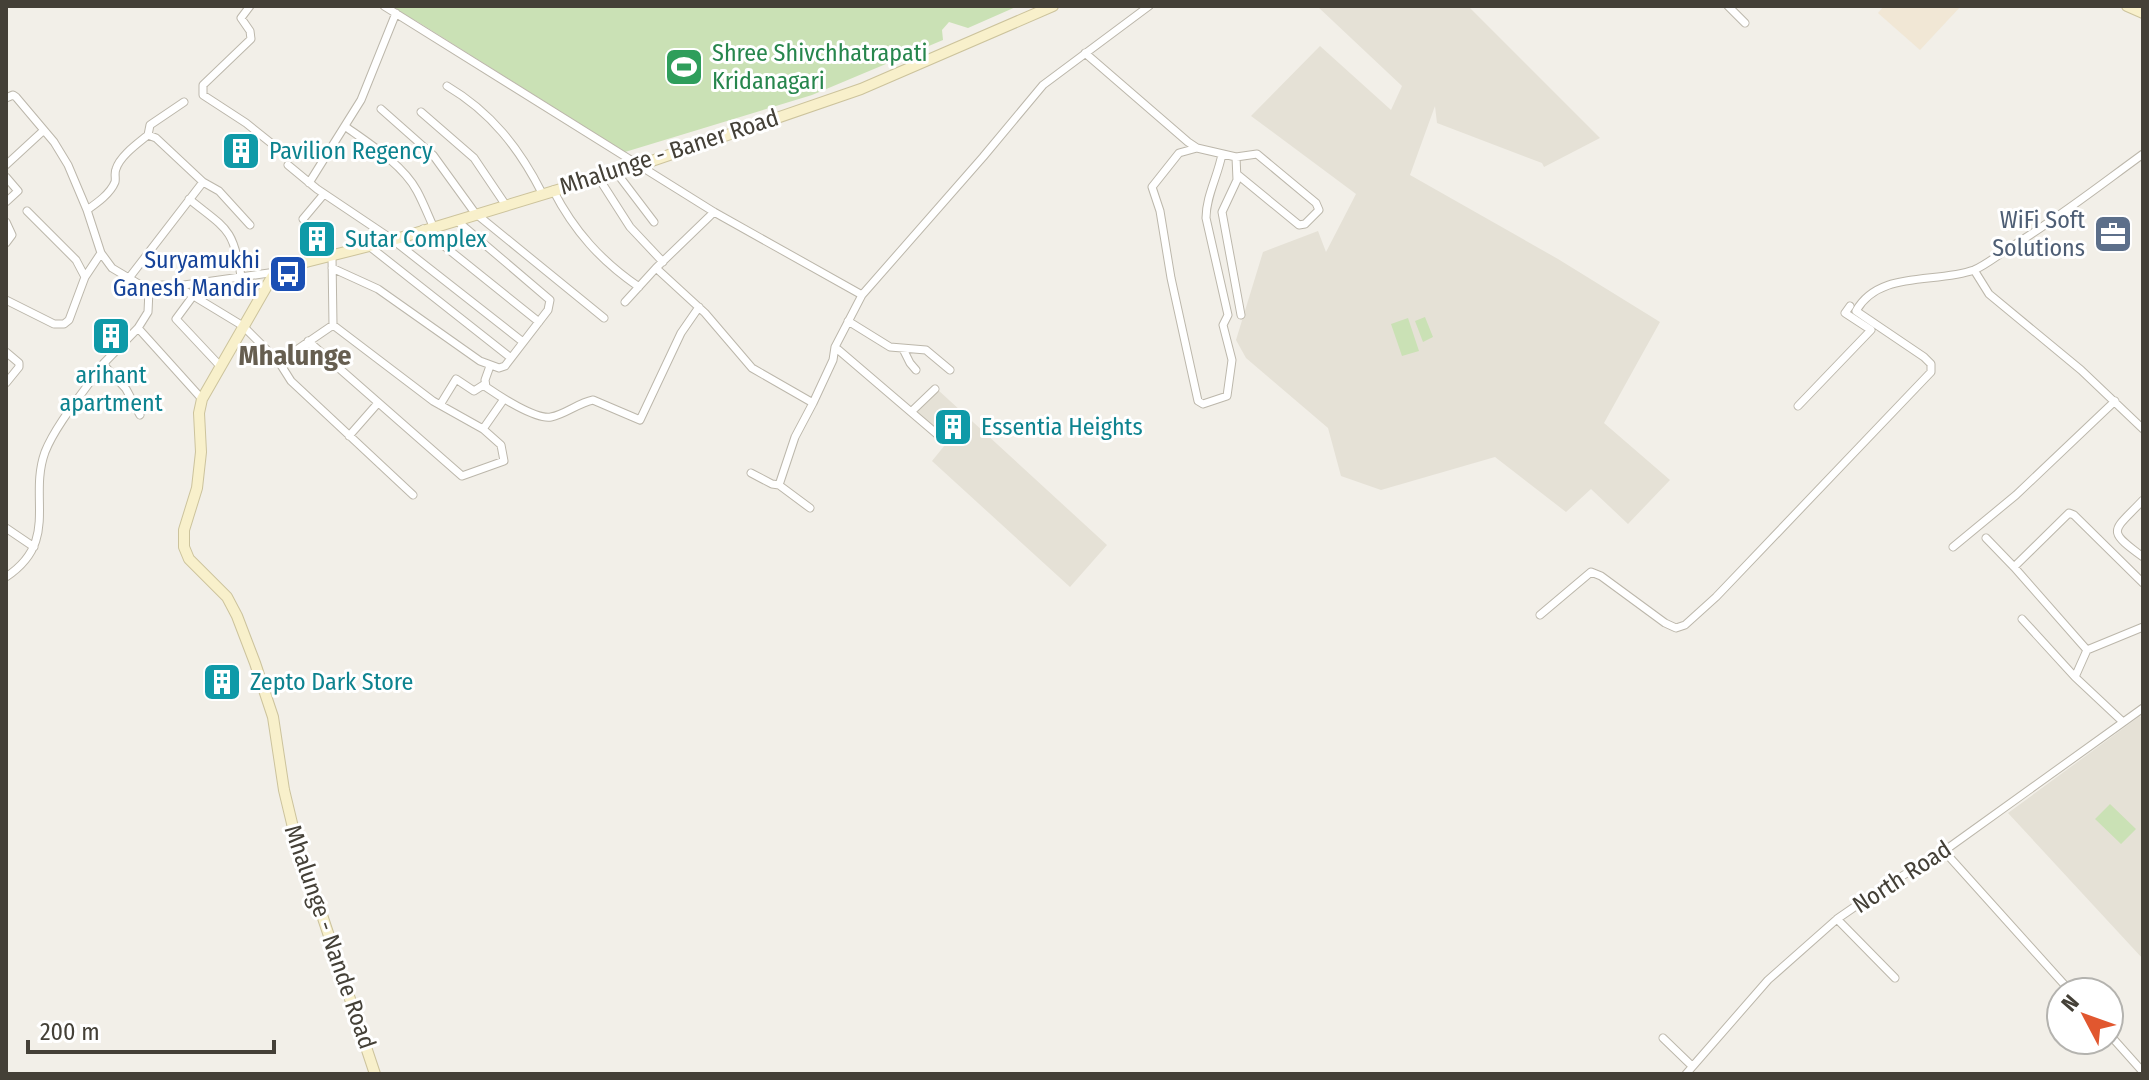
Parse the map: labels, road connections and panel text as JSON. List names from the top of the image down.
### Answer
{
  "streets": {
    "main road": ["Mhalunge - Baner Road", "Mhalunge - Nande Road"],
    "street": ["North Road"]
  },
  "crossings": [
    ["Mhalunge - Baner Road", "Mhalunge - Nande Road"]
  ],
  "districts": ["Mhalunge"],
  "places": {
    "sports": ["Shree Shivchhatrapati Kridanagari"],
    "building": [
      "Pavilion Regency",
      "Sutar Complex",
      "arihant apartment",
      "Essentia Heights",
      "Zepto Dark Store"
    ],
    "office": ["WiFi Soft Solutions"],
    "bus stop": ["Suryamukhi Ganesh Mandir"]
  },
  "scale_bar": "200 m",
  "north": "top left"
}
